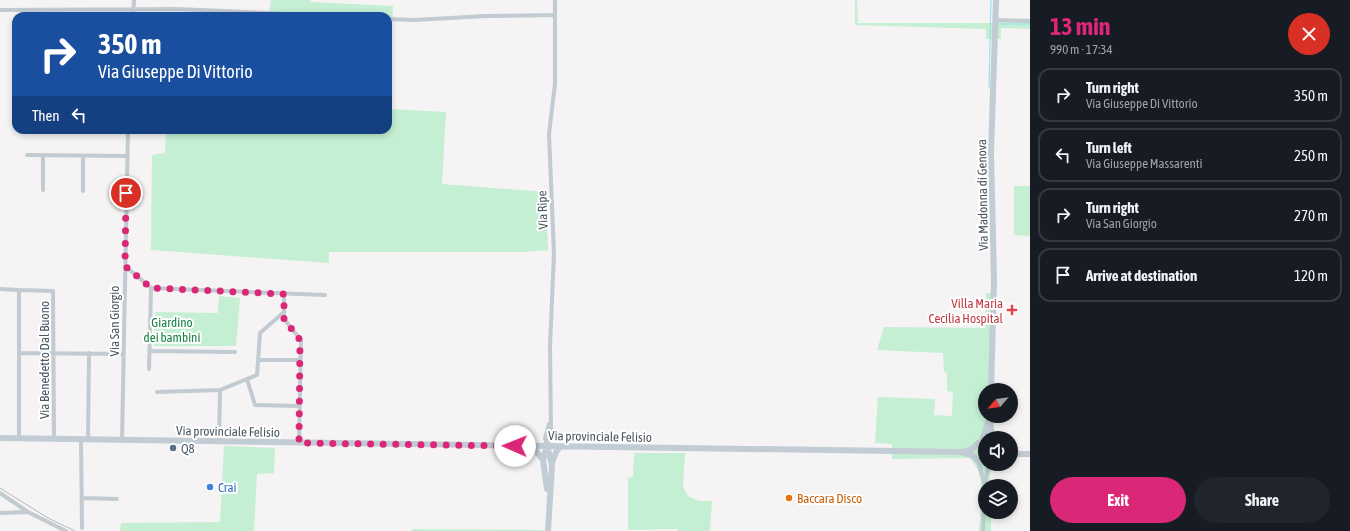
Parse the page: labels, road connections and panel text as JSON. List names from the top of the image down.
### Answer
{
  "streets": {
    "main road": ["Via Madonna di Genova", "Via provinciale Felisio"],
    "street": ["Via Ripe", "Via San Giorgio", "Via Benedetto Dal Buono"]
  },
  "crossings": [
    ["Via Ripe", "Via provinciale Felisio"],
    ["Via San Giorgio", "Via provinciale Felisio"],
    ["Via Benedetto Dal Buono", "Via provinciale Felisio"]
  ],
  "parks": ["Giardino dei bambini"],
  "places": {
    "health": ["Villa Maria Cecilia Hospital"],
    "other": ["Q8", "Crai", "Baccara Disco"]
  },
  "north": "bottom left",
  "page": {
    "heading": ["13 min", "990 m · 17:34"],
    "turn": ["350 m", "Via Giuseppe Di Vittorio"],
    "list": [
      {
        "name": "Turn right",
        "note": "Via Giuseppe Di Vittorio",
        "value": "350 m"
      },
      {
        "name": "Turn left",
        "note": "Via Giuseppe Massarenti",
        "value": "250 m"
      },
      {
        "name": "Turn right",
        "note": "Via San Giorgio",
        "value": "270 m"
      },
      {
        "name": "Arrive at destination",
        "value": "120 m"
      }
    ],
    "then": "Then",
    "buttons": ["Exit", "Share"]
  }
}
